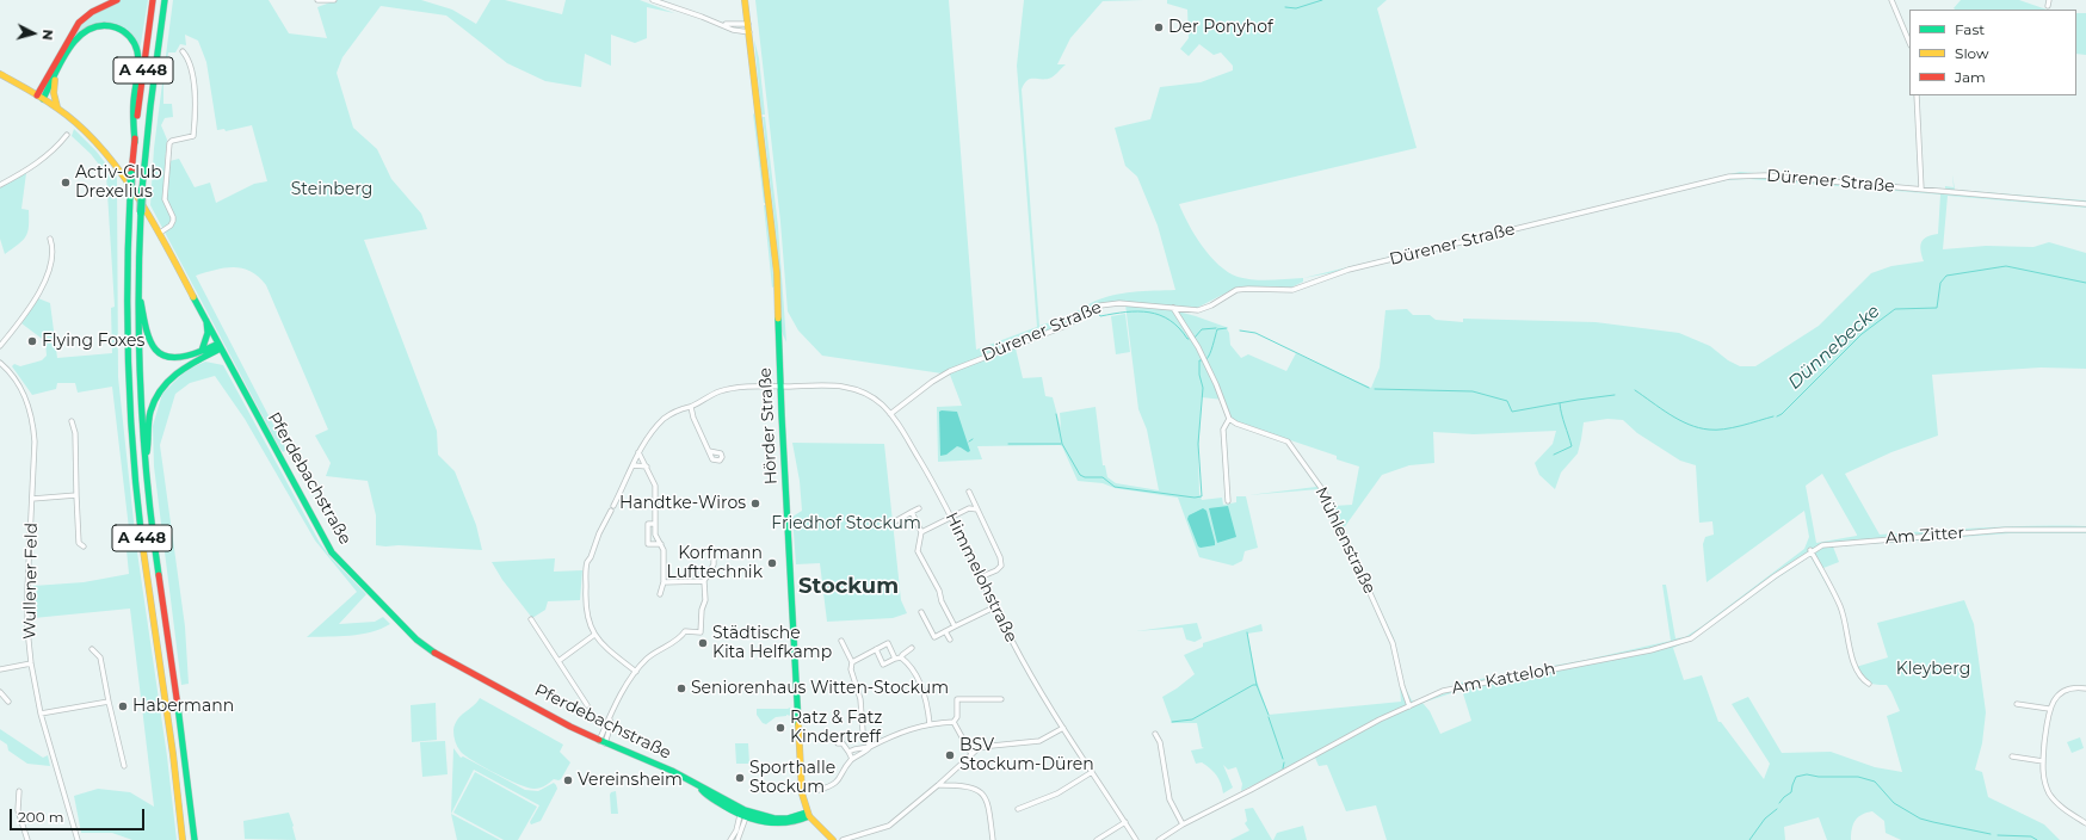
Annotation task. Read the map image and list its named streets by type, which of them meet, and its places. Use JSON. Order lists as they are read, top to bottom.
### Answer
{
  "streets": {
    "main road": ["A 448", "Hörder Straße", "Pferdebachstraße"],
    "street": [
      "Dürener Straße",
      "Am Zitter",
      "Mühlenstraße",
      "Himmelohstraße",
      "Wullener Feld",
      "Am Katteloh"
    ]
  },
  "crossings": [
    ["Dürener Straße", "Himmelohstraße"],
    ["Hörder Straße", "Pferdebachstraße"],
    ["Hörder Straße", "Himmelohstraße"],
    ["Am Zitter", "Am Katteloh"],
    ["Mühlenstraße", "Am Katteloh"]
  ],
  "districts": ["Stockum"],
  "water": ["Dünnebecke"],
  "parks": ["Steinberg", "Friedhof Stockum", "Kleyberg"],
  "places": [
    "Der Ponyhof",
    "Activ-Club Drexelius",
    "Flying Foxes",
    "Handtke-Wiros",
    "Korfmann Lufttechnik",
    "Städtische Kita Helfkamp",
    "Seniorenhaus Witten-Stockum",
    "Habermann",
    "Ratz & Fatz Kindertreff",
    "BSV Stockum-Düren",
    "Sporthalle Stockum",
    "Vereinsheim"
  ],
  "legend": ["Fast", "Slow", "Jam"],
  "scale_bar": "200 m",
  "north": "right"
}
